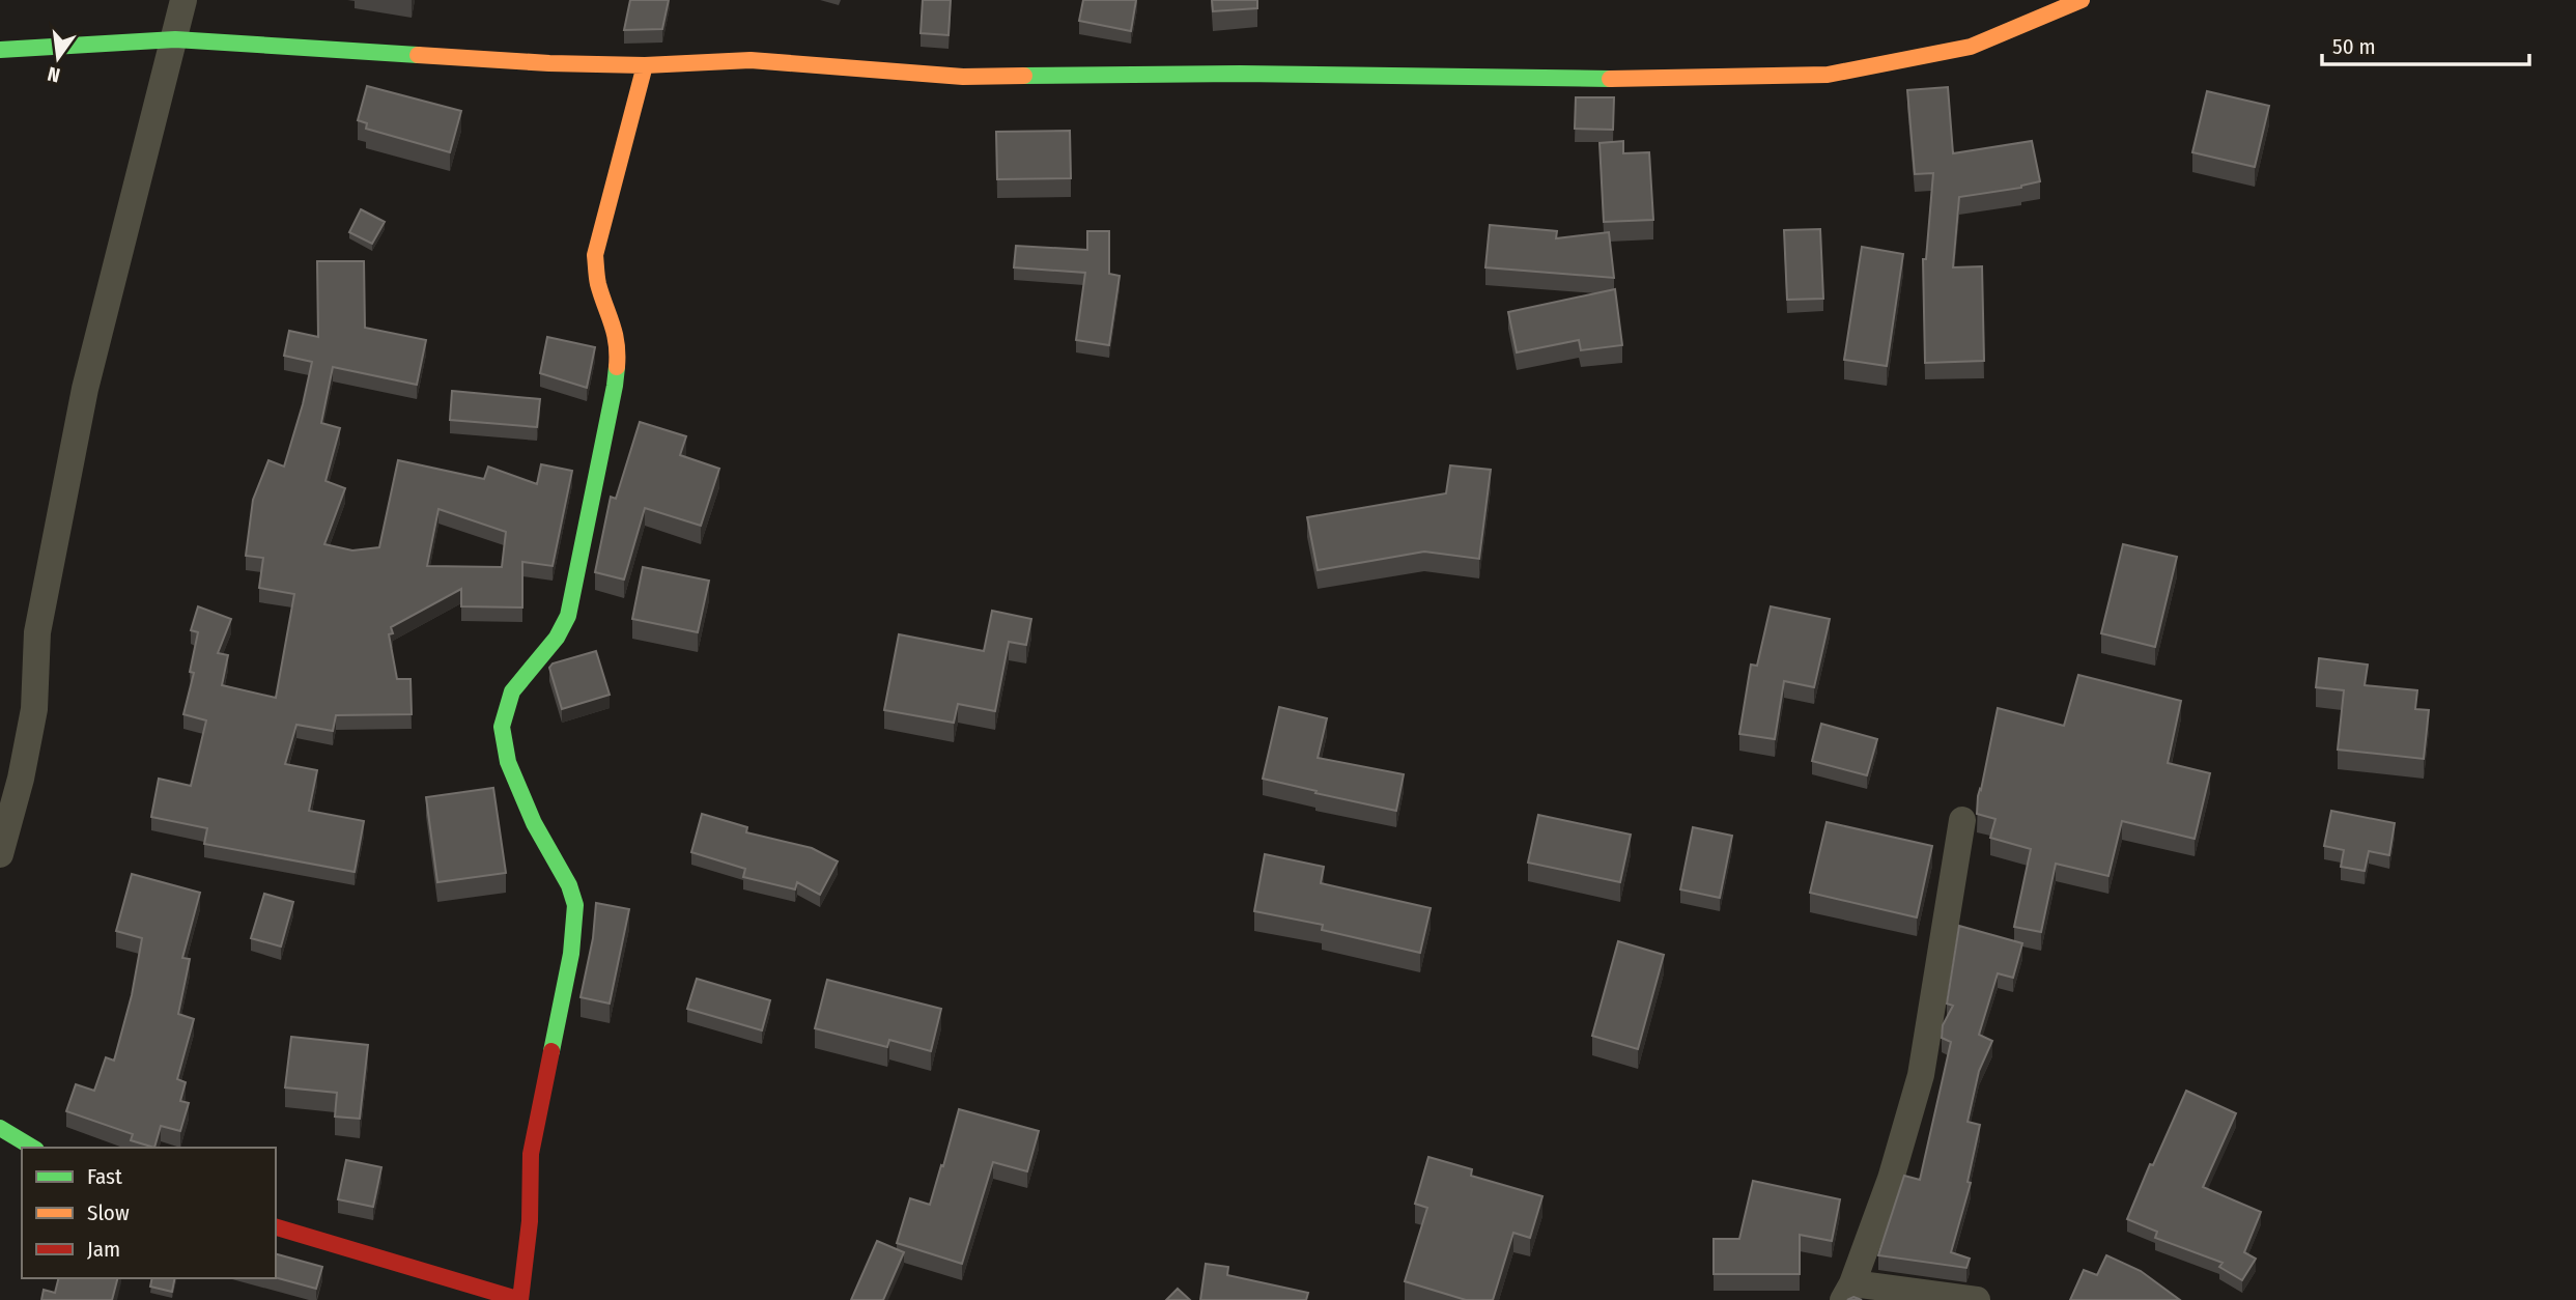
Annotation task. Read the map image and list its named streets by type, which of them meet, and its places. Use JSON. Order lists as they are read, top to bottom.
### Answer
{
  "legend": ["Fast", "Slow", "Jam"],
  "scale_bar": "50 m",
  "north": "bottom"
}
